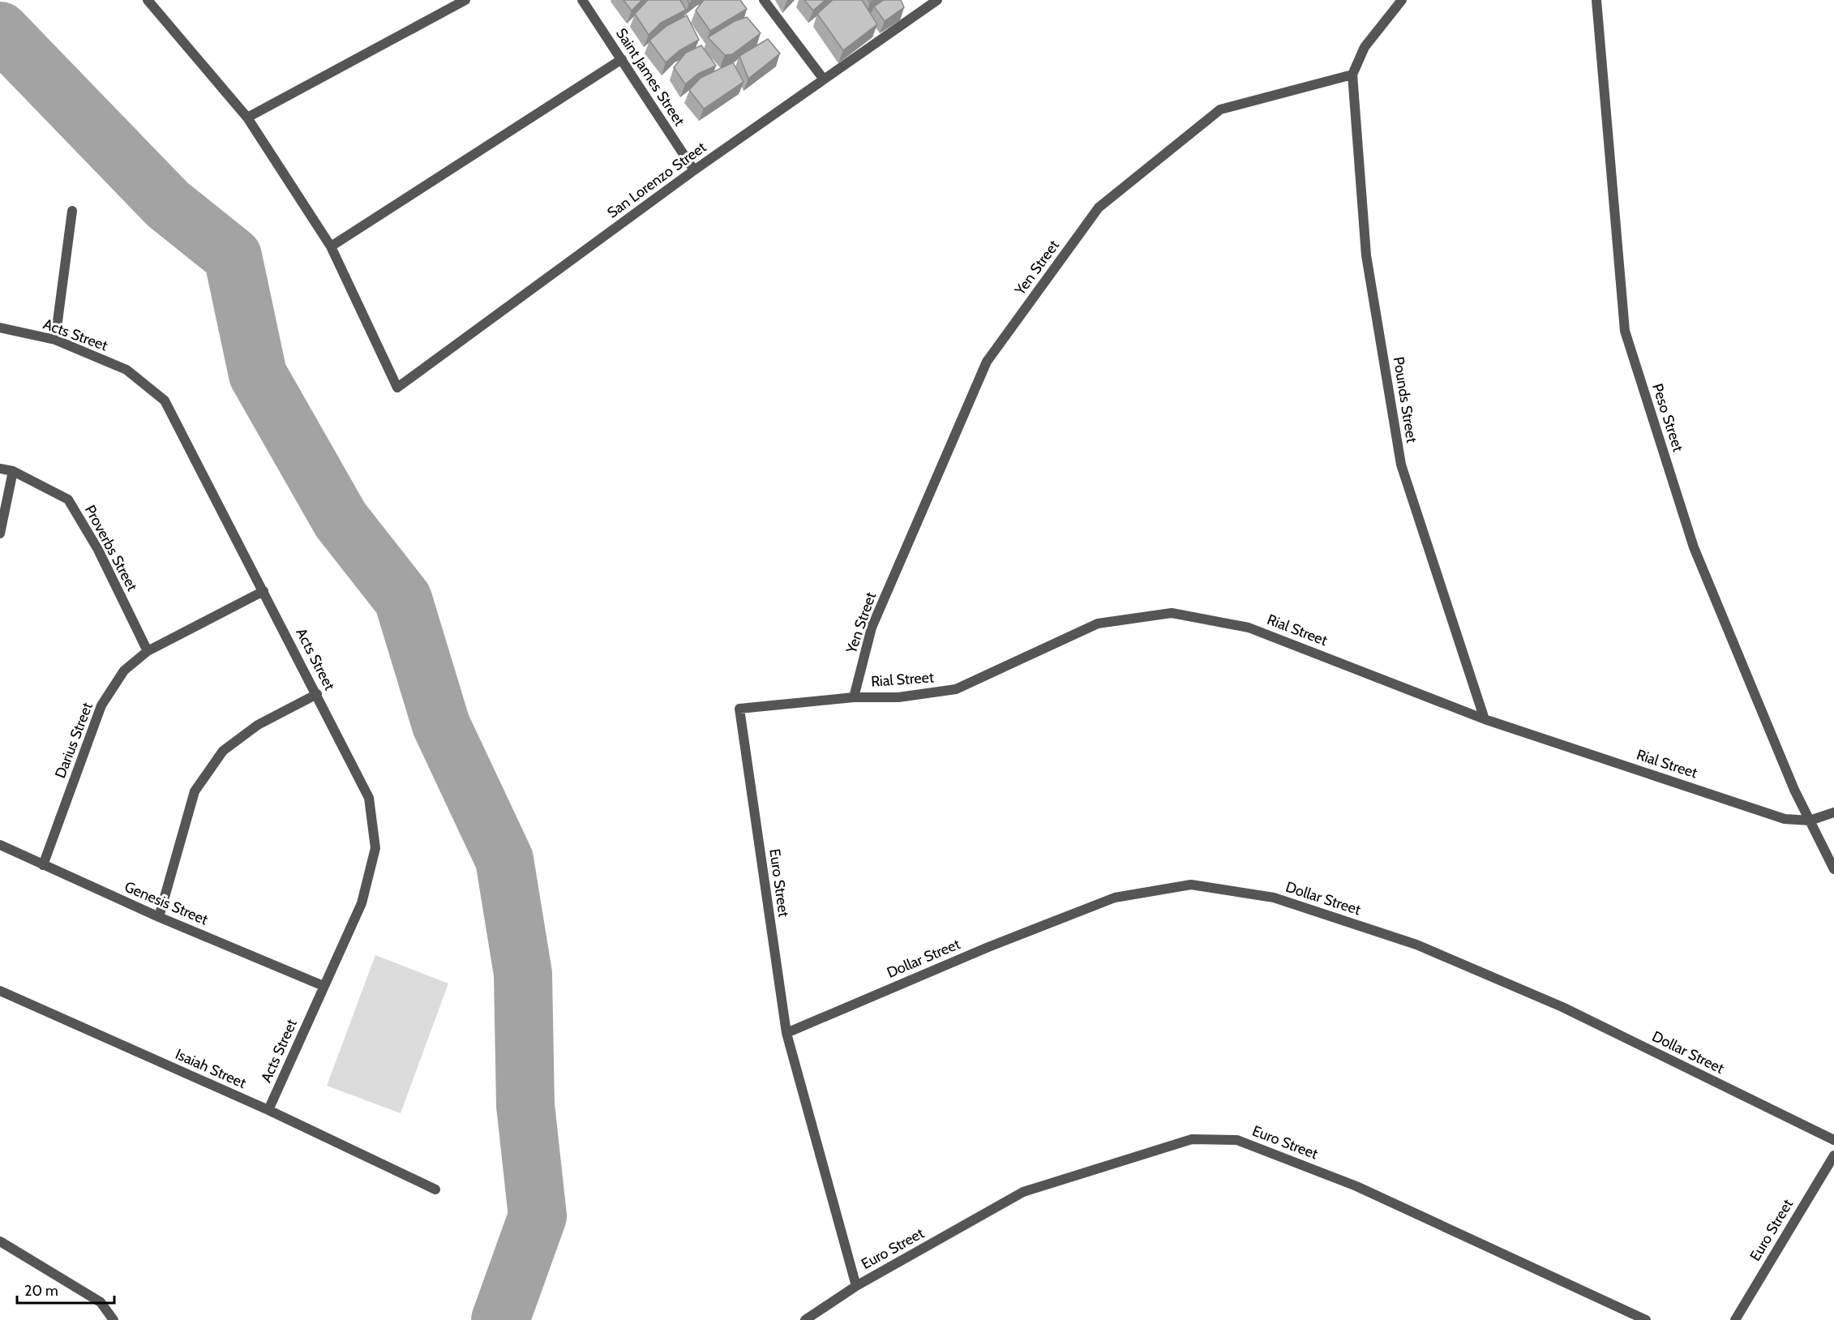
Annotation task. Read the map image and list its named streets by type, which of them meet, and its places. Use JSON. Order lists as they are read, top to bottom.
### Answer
{
  "streets": {
    "street": [
      "Saint James Street",
      "San Lorenzo Street",
      "Yen Street",
      "Acts Street",
      "Pounds Street",
      "Peso Street",
      "Proverbs Street",
      "Rial Street",
      "Darius Street",
      "Euro Street",
      "Dollar Street",
      "Genesis Street",
      "Isaiah Street"
    ]
  },
  "crossings": [
    ["Saint James Street", "San Lorenzo Street"],
    ["Yen Street", "Pounds Street"],
    ["Yen Street", "Rial Street"],
    ["Acts Street", "Darius Street"],
    ["Acts Street", "Genesis Street"],
    ["Acts Street", "Isaiah Street"],
    ["Pounds Street", "Rial Street"],
    ["Peso Street", "Rial Street"],
    ["Proverbs Street", "Darius Street"],
    ["Rial Street", "Euro Street"],
    ["Darius Street", "Genesis Street"],
    ["Euro Street", "Dollar Street"]
  ],
  "scale_bar": "20 m"
}
